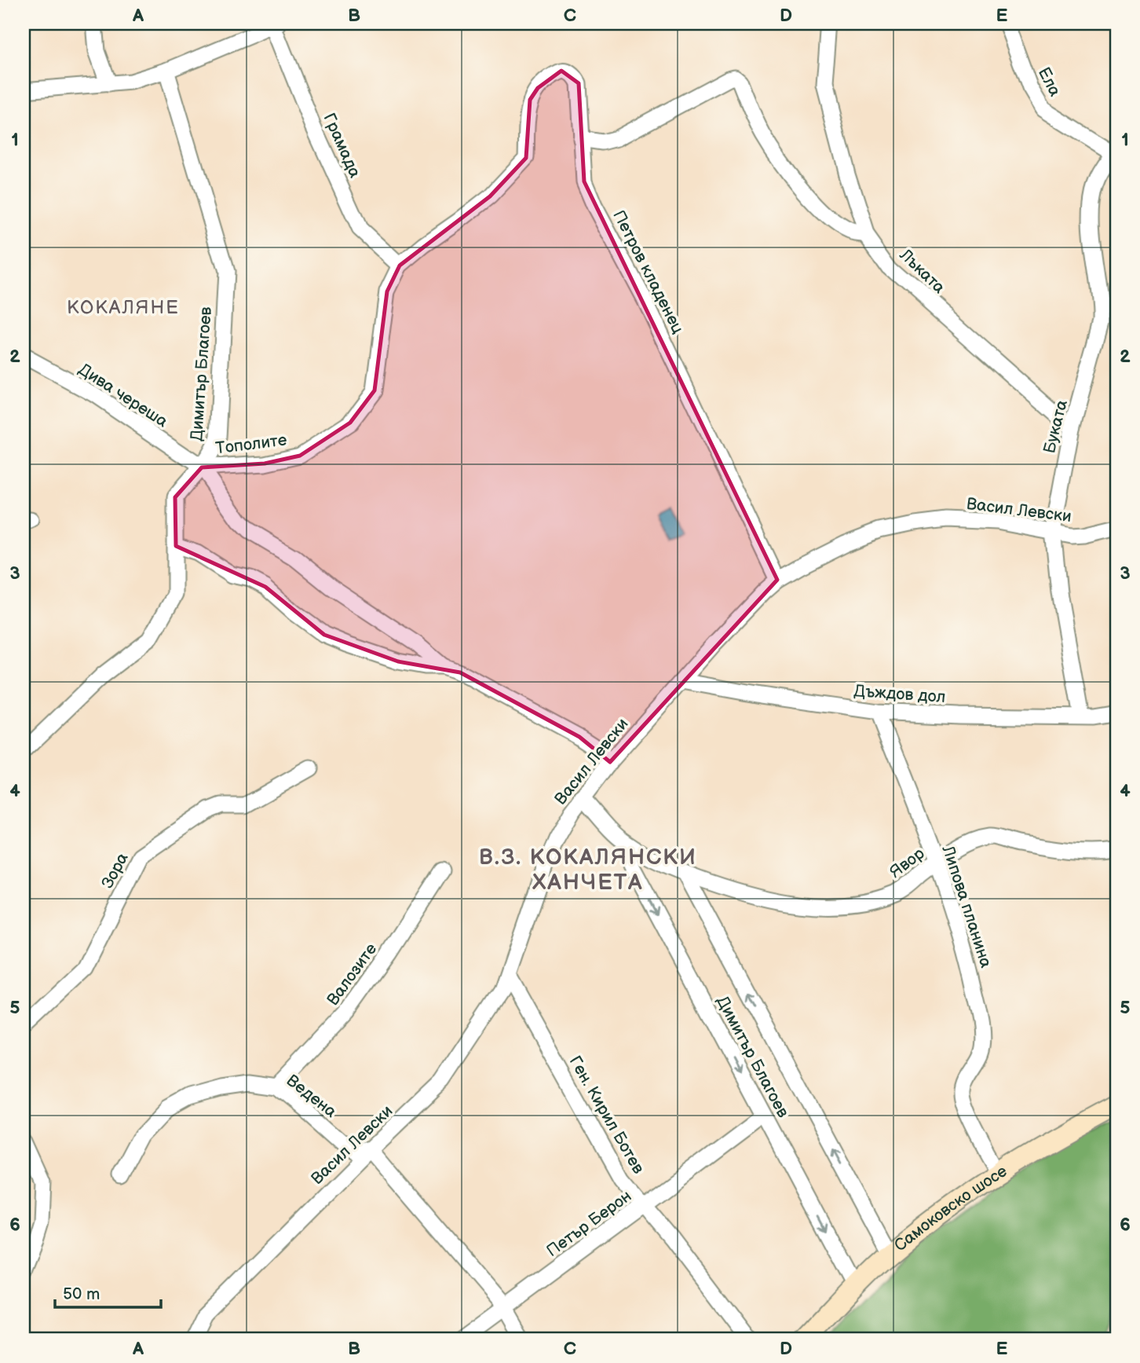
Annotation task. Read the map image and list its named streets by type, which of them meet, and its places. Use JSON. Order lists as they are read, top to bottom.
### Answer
{
  "streets": {
    "main road": ["Самоковско шосе"],
    "street": [
      "Ела",
      "Грамада",
      "Лъката",
      "Петров кладенец",
      "Димитър Благоев",
      "Дива череша",
      "Буката",
      "Тополите",
      "Васил Левски",
      "Дъждов дол",
      "Явор",
      "Зора",
      "Липова планина",
      "Валозите",
      "Ведена",
      "Ген. Кирил Ботев",
      "Петър Берон"
    ]
  },
  "crossings": [
    ["Ела", "Буката"],
    ["Грамада", "Тополите"],
    ["Лъката", "Буката"],
    ["Петров кладенец", "Тополите"],
    ["Петров кладенец", "Васил Левски"],
    ["Димитър Благоев", "Дива череша"],
    ["Димитър Благоев", "Тополите"],
    ["Димитър Благоев", "Васил Левски"],
    ["Димитър Благоев", "Явор"],
    ["Димитър Благоев", "Самоковско шосе"],
    ["Димитър Благоев", "Петър Берон"],
    ["Дива череша", "Тополите"],
    ["Буката", "Васил Левски"],
    ["Буката", "Дъждов дол"],
    ["Васил Левски", "Дъждов дол"],
    ["Васил Левски", "Ведена"],
    ["Васил Левски", "Ген. Кирил Ботев"],
    ["Дъждов дол", "Липова планина"],
    ["Явор", "Липова планина"],
    ["Липова планина", "Самоковско шосе"],
    ["Валозите", "Ведена"],
    ["Ген. Кирил Ботев", "Петър Берон"]
  ],
  "districts": ["КОКАЛЯНЕ", "В.З. КОКАЛЯНСКИ ХАНЧЕТА"],
  "scale_bar": "50 m",
  "grid": {
    "columns": [
      "A",
      "B",
      "C",
      "D",
      "E"
    ],
    "rows": [
      "1",
      "2",
      "3",
      "4",
      "5",
      "6"
    ]
  }
}
